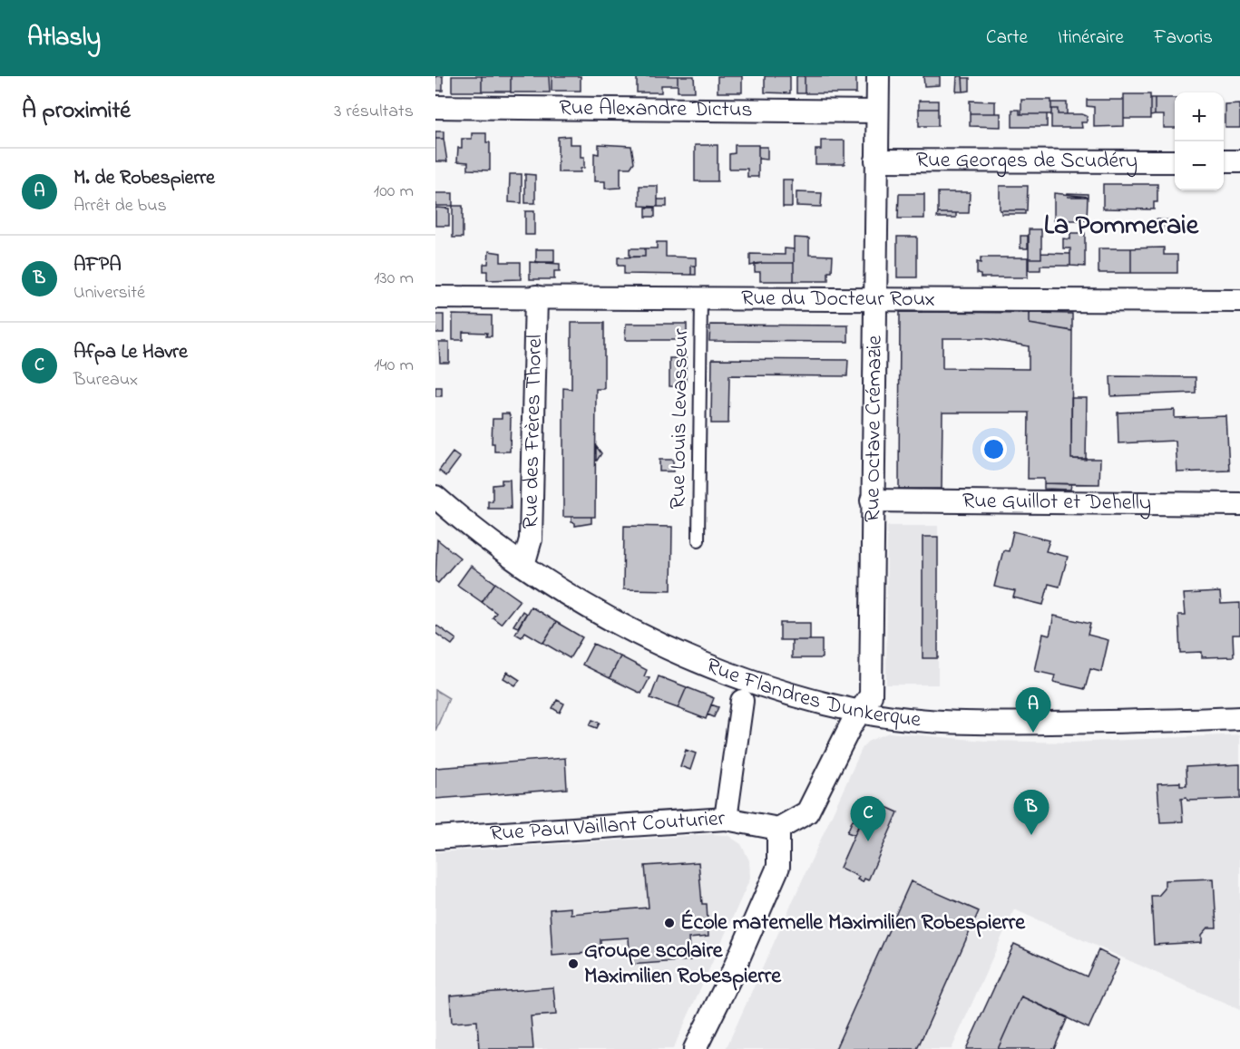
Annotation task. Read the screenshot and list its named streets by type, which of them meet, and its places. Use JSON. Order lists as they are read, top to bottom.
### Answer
{
  "streets": {
    "street": [
      "Rue Alexandre Dictus",
      "Rue Georges de Scudéry",
      "Rue du Docteur Roux",
      "Rue Octave Crémazie",
      "Rue des Frères Thorel",
      "Rue Guillot et Dehelly",
      "Rue Flandres Dunkerque",
      "Rue Paul Vaillant Couturier"
    ],
    "lane": ["Rue Louis Levasseur"]
  },
  "crossings": [
    ["Rue Alexandre Dictus", "Rue Octave Crémazie"],
    ["Rue Georges de Scudéry", "Rue Octave Crémazie"],
    ["Rue du Docteur Roux", "Rue Louis Levasseur"],
    ["Rue du Docteur Roux", "Rue Octave Crémazie"],
    ["Rue du Docteur Roux", "Rue des Frères Thorel"],
    ["Rue Octave Crémazie", "Rue Guillot et Dehelly"],
    ["Rue Octave Crémazie", "Rue Flandres Dunkerque"],
    ["Rue Octave Crémazie", "Rue Paul Vaillant Couturier"],
    ["Rue des Frères Thorel", "Rue Flandres Dunkerque"],
    ["Rue Flandres Dunkerque", "Rue Paul Vaillant Couturier"]
  ],
  "districts": ["La Pommeraie"],
  "places": ["École maternelle Maximilien Robespierre", "Groupe scolaire Maximilien Robespierre"],
  "page": {
    "header": "Atlasly",
    "nav": ["Carte", "Itinéraire", "Favoris"],
    "heading": ["À proximité", "3 résultats"],
    "map_buttons": ["+", "−"],
    "list": [
      {
        "mark": "A",
        "name": "M. de Robespierre",
        "note": "Arrêt de bus",
        "value": "100 m"
      },
      {
        "mark": "B",
        "name": "AFPA",
        "note": "Université",
        "value": "130 m"
      },
      {
        "mark": "C",
        "name": "Afpa Le Havre",
        "note": "Bureaux",
        "value": "140 m"
      }
    ],
    "pins": ["A", "B", "C"]
  }
}
